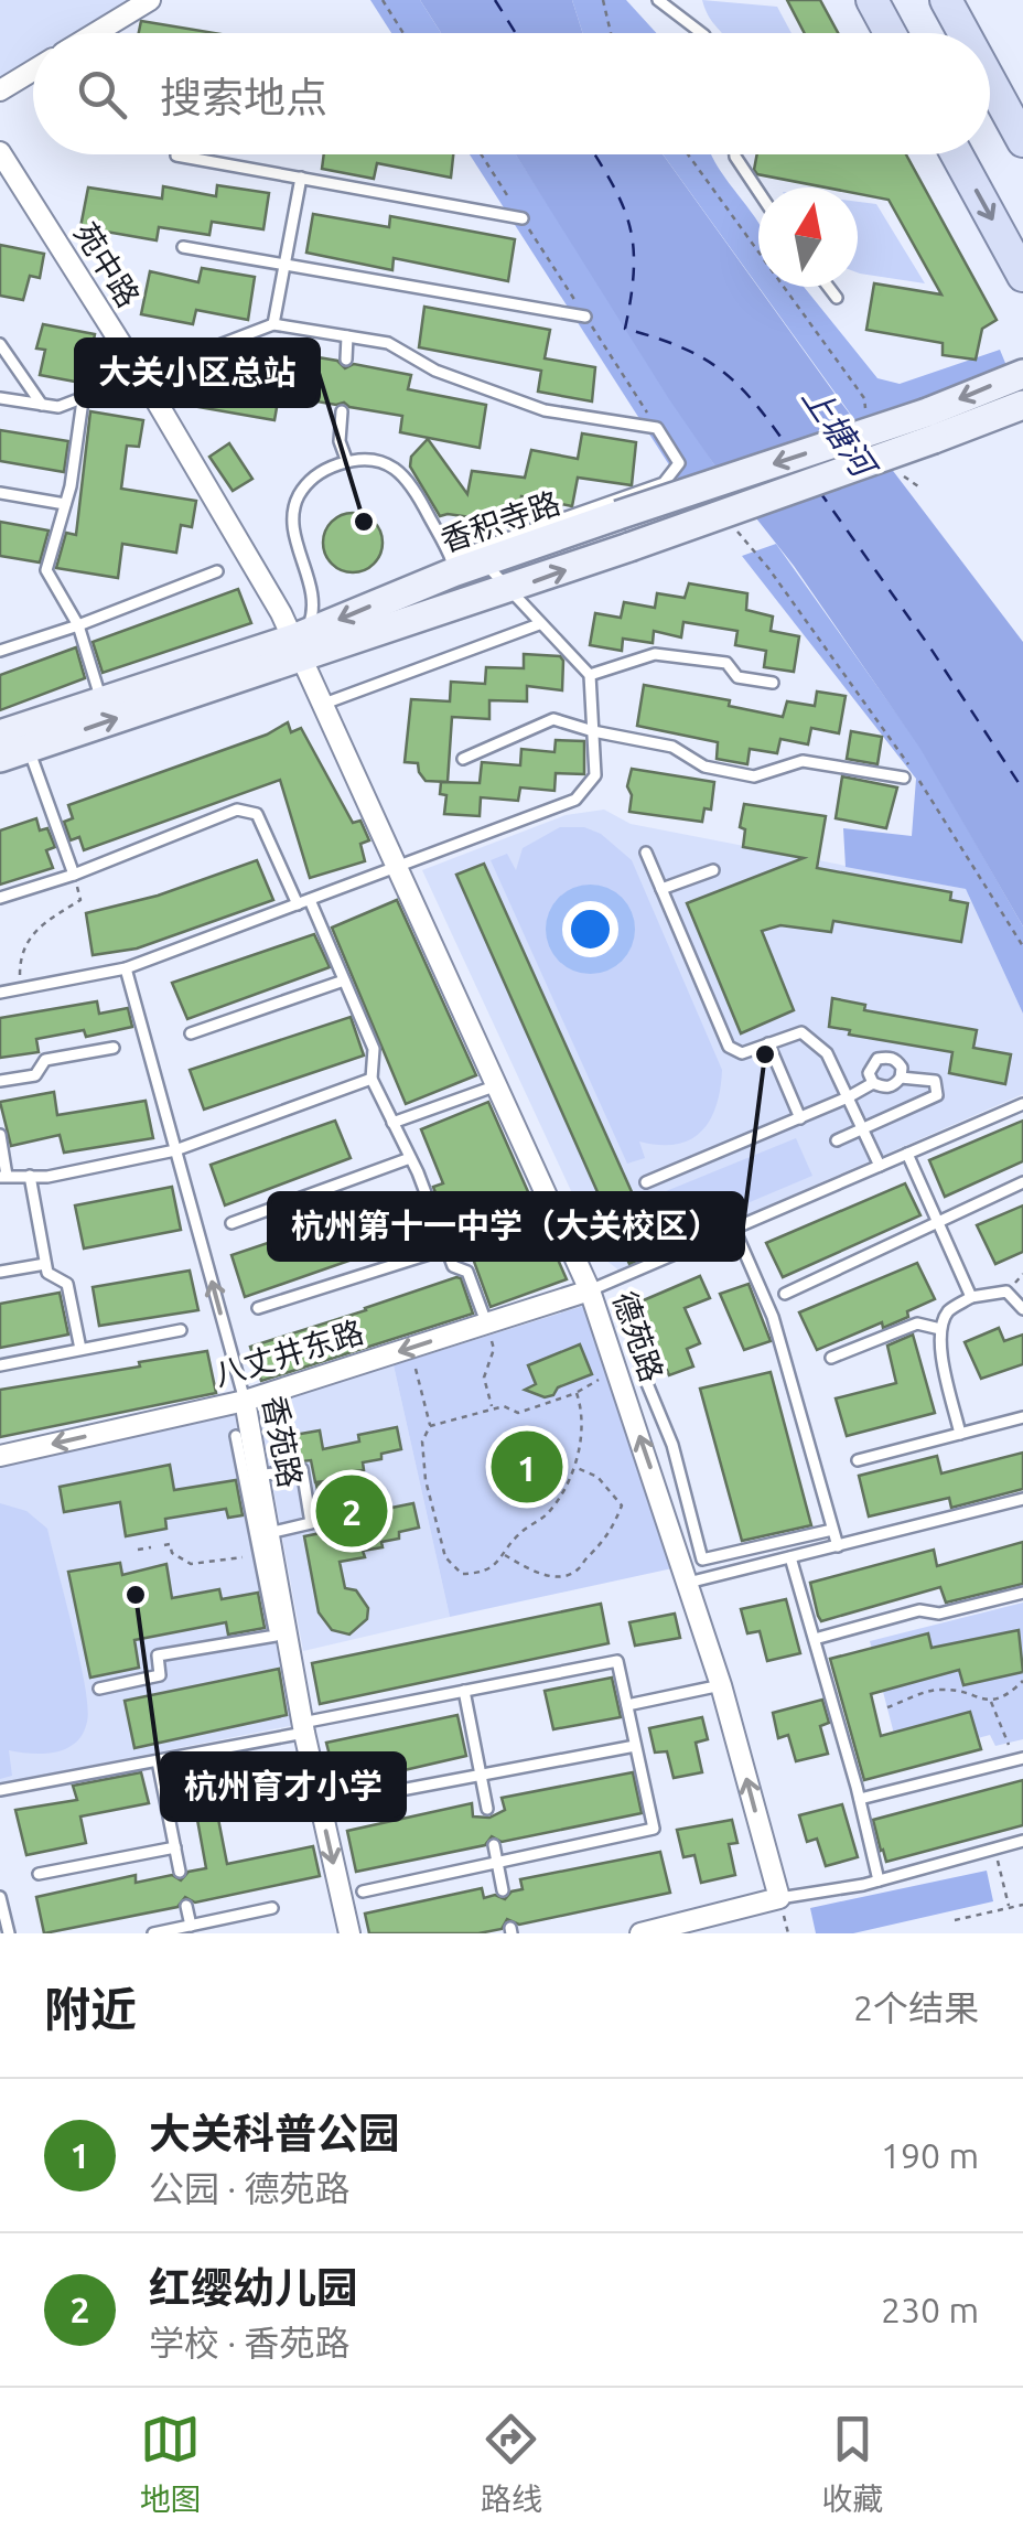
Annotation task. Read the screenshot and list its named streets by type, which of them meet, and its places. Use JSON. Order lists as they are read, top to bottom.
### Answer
{
  "streets": {
    "main road": ["香积寺路"],
    "street": [
      "苑中路",
      "德苑路",
      "八丈井东路",
      "香苑路"
    ]
  },
  "crossings": [
    ["苑中路", "香积寺路"],
    ["苑中路", "德苑路"],
    ["香积寺路", "德苑路"],
    ["德苑路", "八丈井东路"],
    ["八丈井东路", "香苑路"]
  ],
  "one_way": ["八丈井东路"],
  "water": ["上塘河"],
  "places": ["大关小区总站", "杭州第十一中学（大关校区）", "杭州育才小学"],
  "north": "top",
  "page": {
    "search": "搜索地点",
    "pins": ["1", "2"],
    "heading": ["附近", "2个结果"],
    "list": [
      {
        "mark": "1",
        "name": "大关科普公园",
        "note": "公园 · 德苑路",
        "value": "190 m"
      },
      {
        "mark": "2",
        "name": "红缨幼儿园",
        "note": "学校 · 香苑路",
        "value": "230 m"
      }
    ],
    "nav": ["地图", "路线", "收藏"]
  }
}
